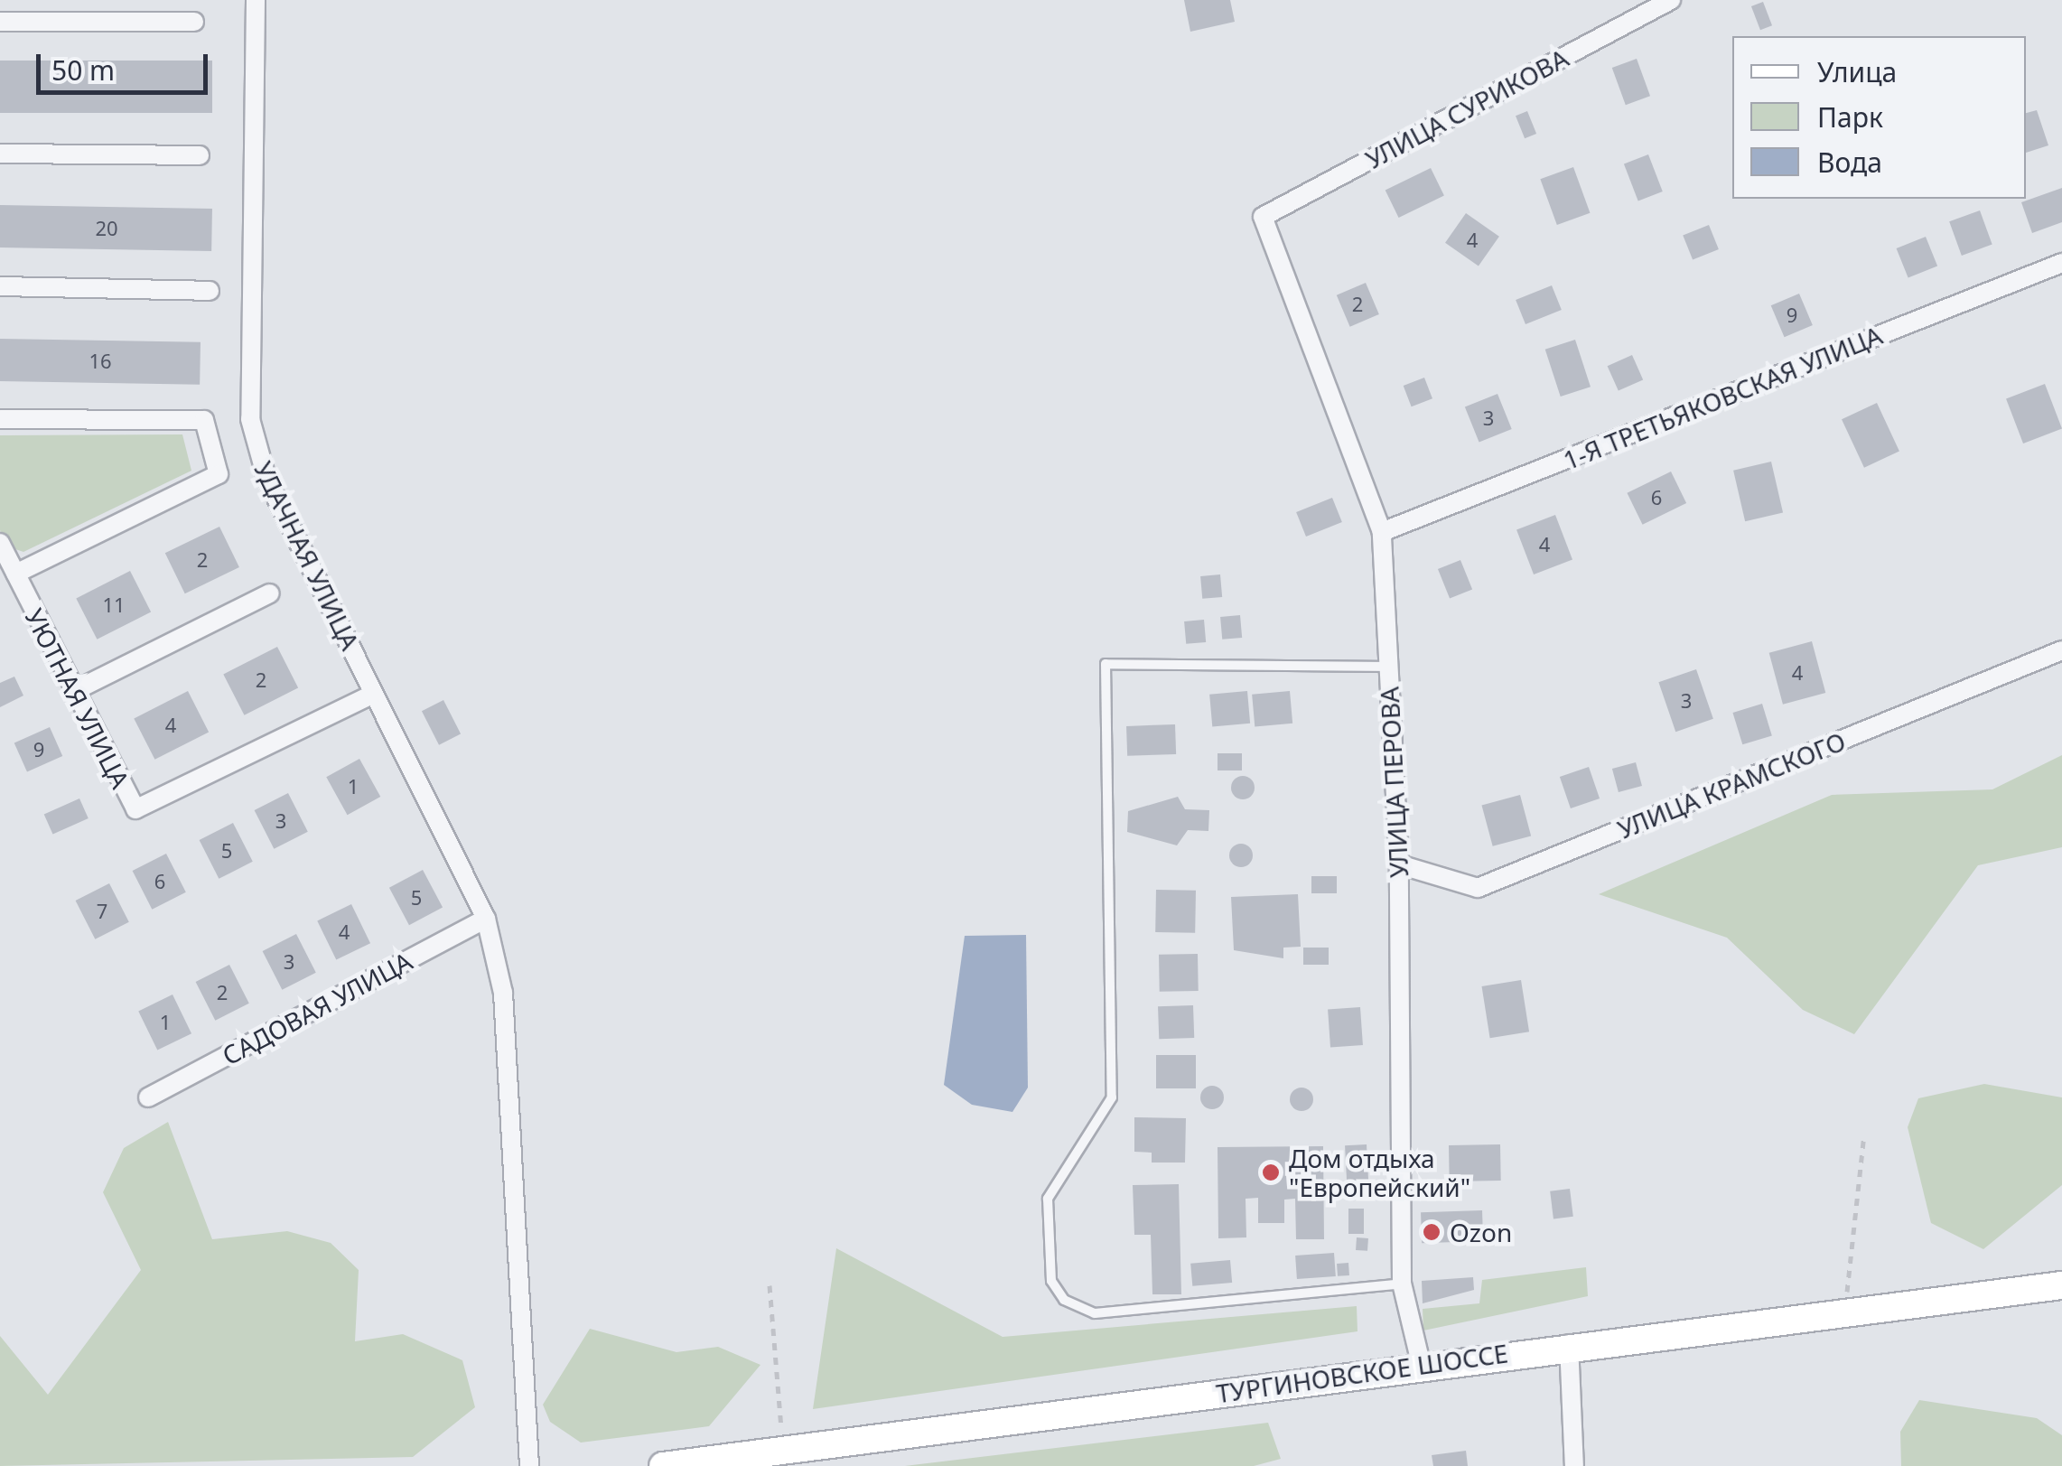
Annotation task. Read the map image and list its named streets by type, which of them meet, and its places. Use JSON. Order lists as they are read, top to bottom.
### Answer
{
  "streets": {
    "main road": ["ТУРГИНОВСКОЕ ШОССЕ"],
    "street": [
      "УЛИЦА СУРИКОВА",
      "1-Я ТРЕТЬЯКОВСКАЯ УЛИЦА",
      "УДАЧНАЯ УЛИЦА",
      "УЮТНАЯ УЛИЦА",
      "УЛИЦА ПЕРОВА",
      "УЛИЦА КРАМСКОГО",
      "САДОВАЯ УЛИЦА"
    ]
  },
  "crossings": [
    ["УЛИЦА СУРИКОВА", "УЛИЦА ПЕРОВА"],
    ["1-Я ТРЕТЬЯКОВСКАЯ УЛИЦА", "УЛИЦА ПЕРОВА"],
    ["УДАЧНАЯ УЛИЦА", "УЮТНАЯ УЛИЦА"],
    ["УДАЧНАЯ УЛИЦА", "САДОВАЯ УЛИЦА"],
    ["УЛИЦА ПЕРОВА", "УЛИЦА КРАМСКОГО"],
    ["УЛИЦА ПЕРОВА", "ТУРГИНОВСКОЕ ШОССЕ"]
  ],
  "places": ["Дом отдыха \"Европейский\"", "Ozon"],
  "house_numbers": [
    "20",
    "4",
    "2",
    "9",
    "16",
    "3",
    "6",
    "4",
    "2",
    "11",
    "4",
    "2",
    "3",
    "4",
    "9",
    "1",
    "3",
    "5",
    "6",
    "5",
    "7",
    "4",
    "3",
    "2",
    "1"
  ],
  "legend": ["Улица", "Парк", "Вода"],
  "scale_bar": "50 m"
}
